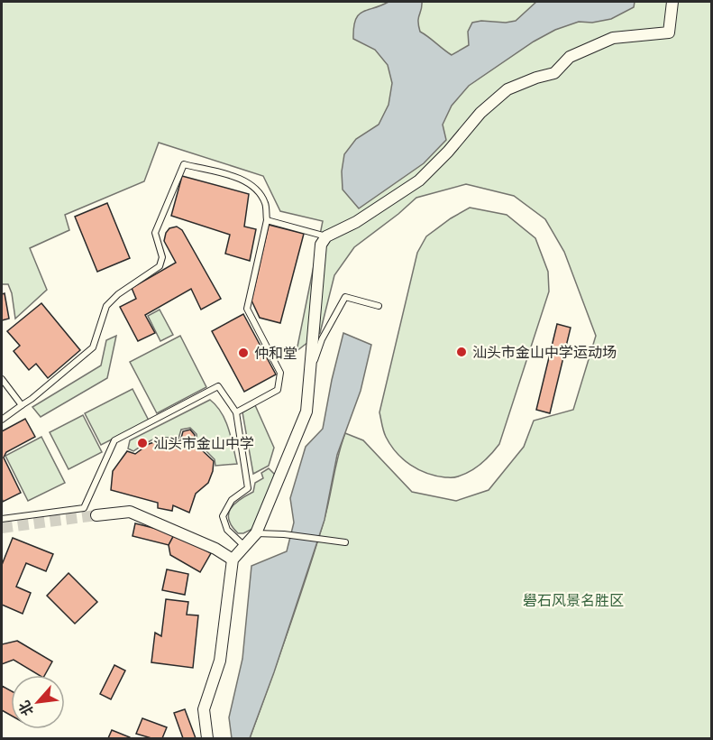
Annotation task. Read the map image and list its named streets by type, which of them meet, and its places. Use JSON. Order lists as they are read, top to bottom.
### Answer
{
  "parks": ["礐石风景名胜区"],
  "places": ["汕头市金山中学运动场", "仲和堂", "汕头市金山中学"],
  "north": "bottom left"
}
